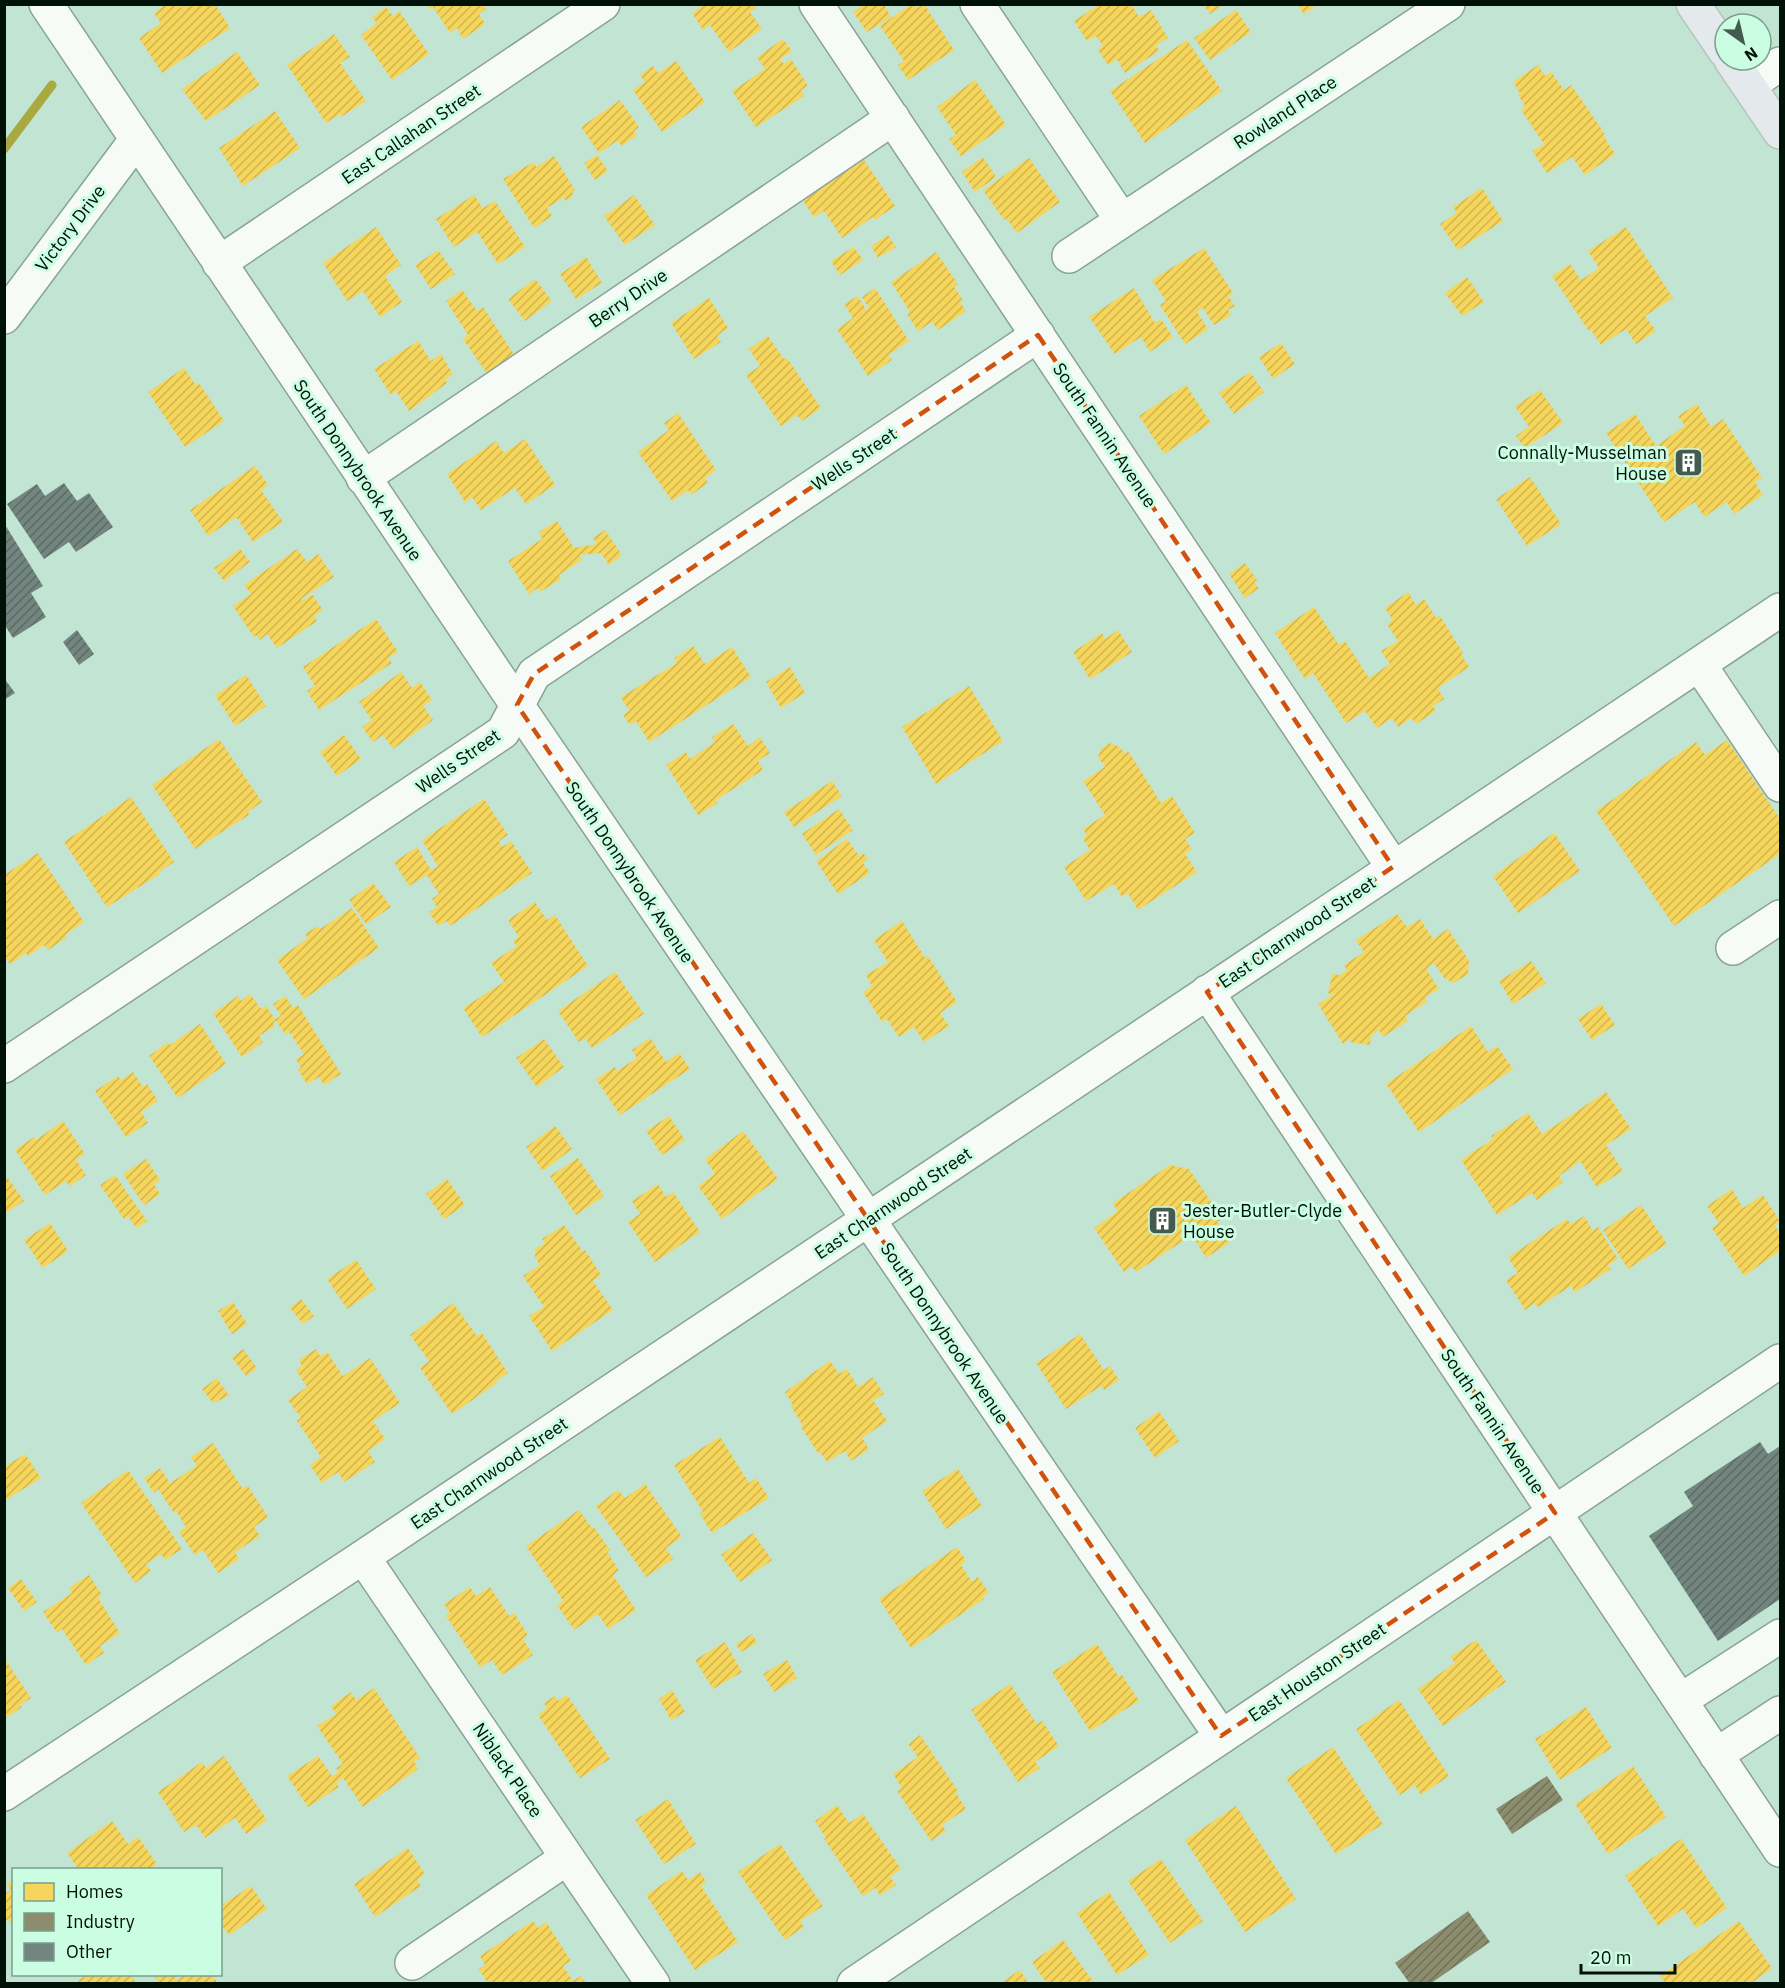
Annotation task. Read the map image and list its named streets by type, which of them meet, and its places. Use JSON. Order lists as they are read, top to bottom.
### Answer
{
  "streets": {
    "street": [
      "Rowland Place",
      "East Callahan Street",
      "Victory Drive",
      "Berry Drive",
      "South Fannin Avenue",
      "Wells Street",
      "South Donnybrook Avenue",
      "East Charnwood Street",
      "East Houston Street",
      "Niblack Place"
    ]
  },
  "crossings": [
    ["East Callahan Street", "South Donnybrook Avenue"],
    ["Victory Drive", "South Donnybrook Avenue"],
    ["Berry Drive", "South Fannin Avenue"],
    ["Berry Drive", "South Donnybrook Avenue"],
    ["South Fannin Avenue", "Wells Street"],
    ["South Fannin Avenue", "East Charnwood Street"],
    ["South Fannin Avenue", "East Houston Street"],
    ["Wells Street", "South Donnybrook Avenue"],
    ["South Donnybrook Avenue", "East Charnwood Street"],
    ["South Donnybrook Avenue", "East Houston Street"],
    ["East Charnwood Street", "Niblack Place"]
  ],
  "places": {
    "building": ["Connally-Musselman House", "Jester-Butler-Clyde House"]
  },
  "legend": ["Homes", "Industry", "Other"],
  "scale_bar": "20 m",
  "north": "bottom right"
}
